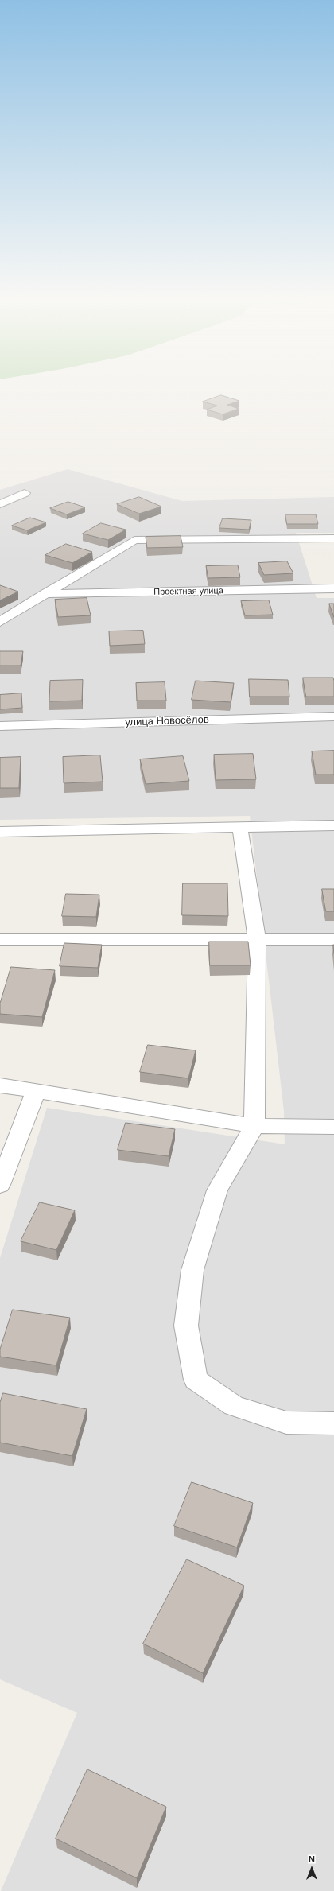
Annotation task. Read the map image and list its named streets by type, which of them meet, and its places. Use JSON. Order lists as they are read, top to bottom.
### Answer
{
  "streets": {
    "street": ["Проектная улица", "улица Новосёлов"]
  },
  "north": "top"
}
